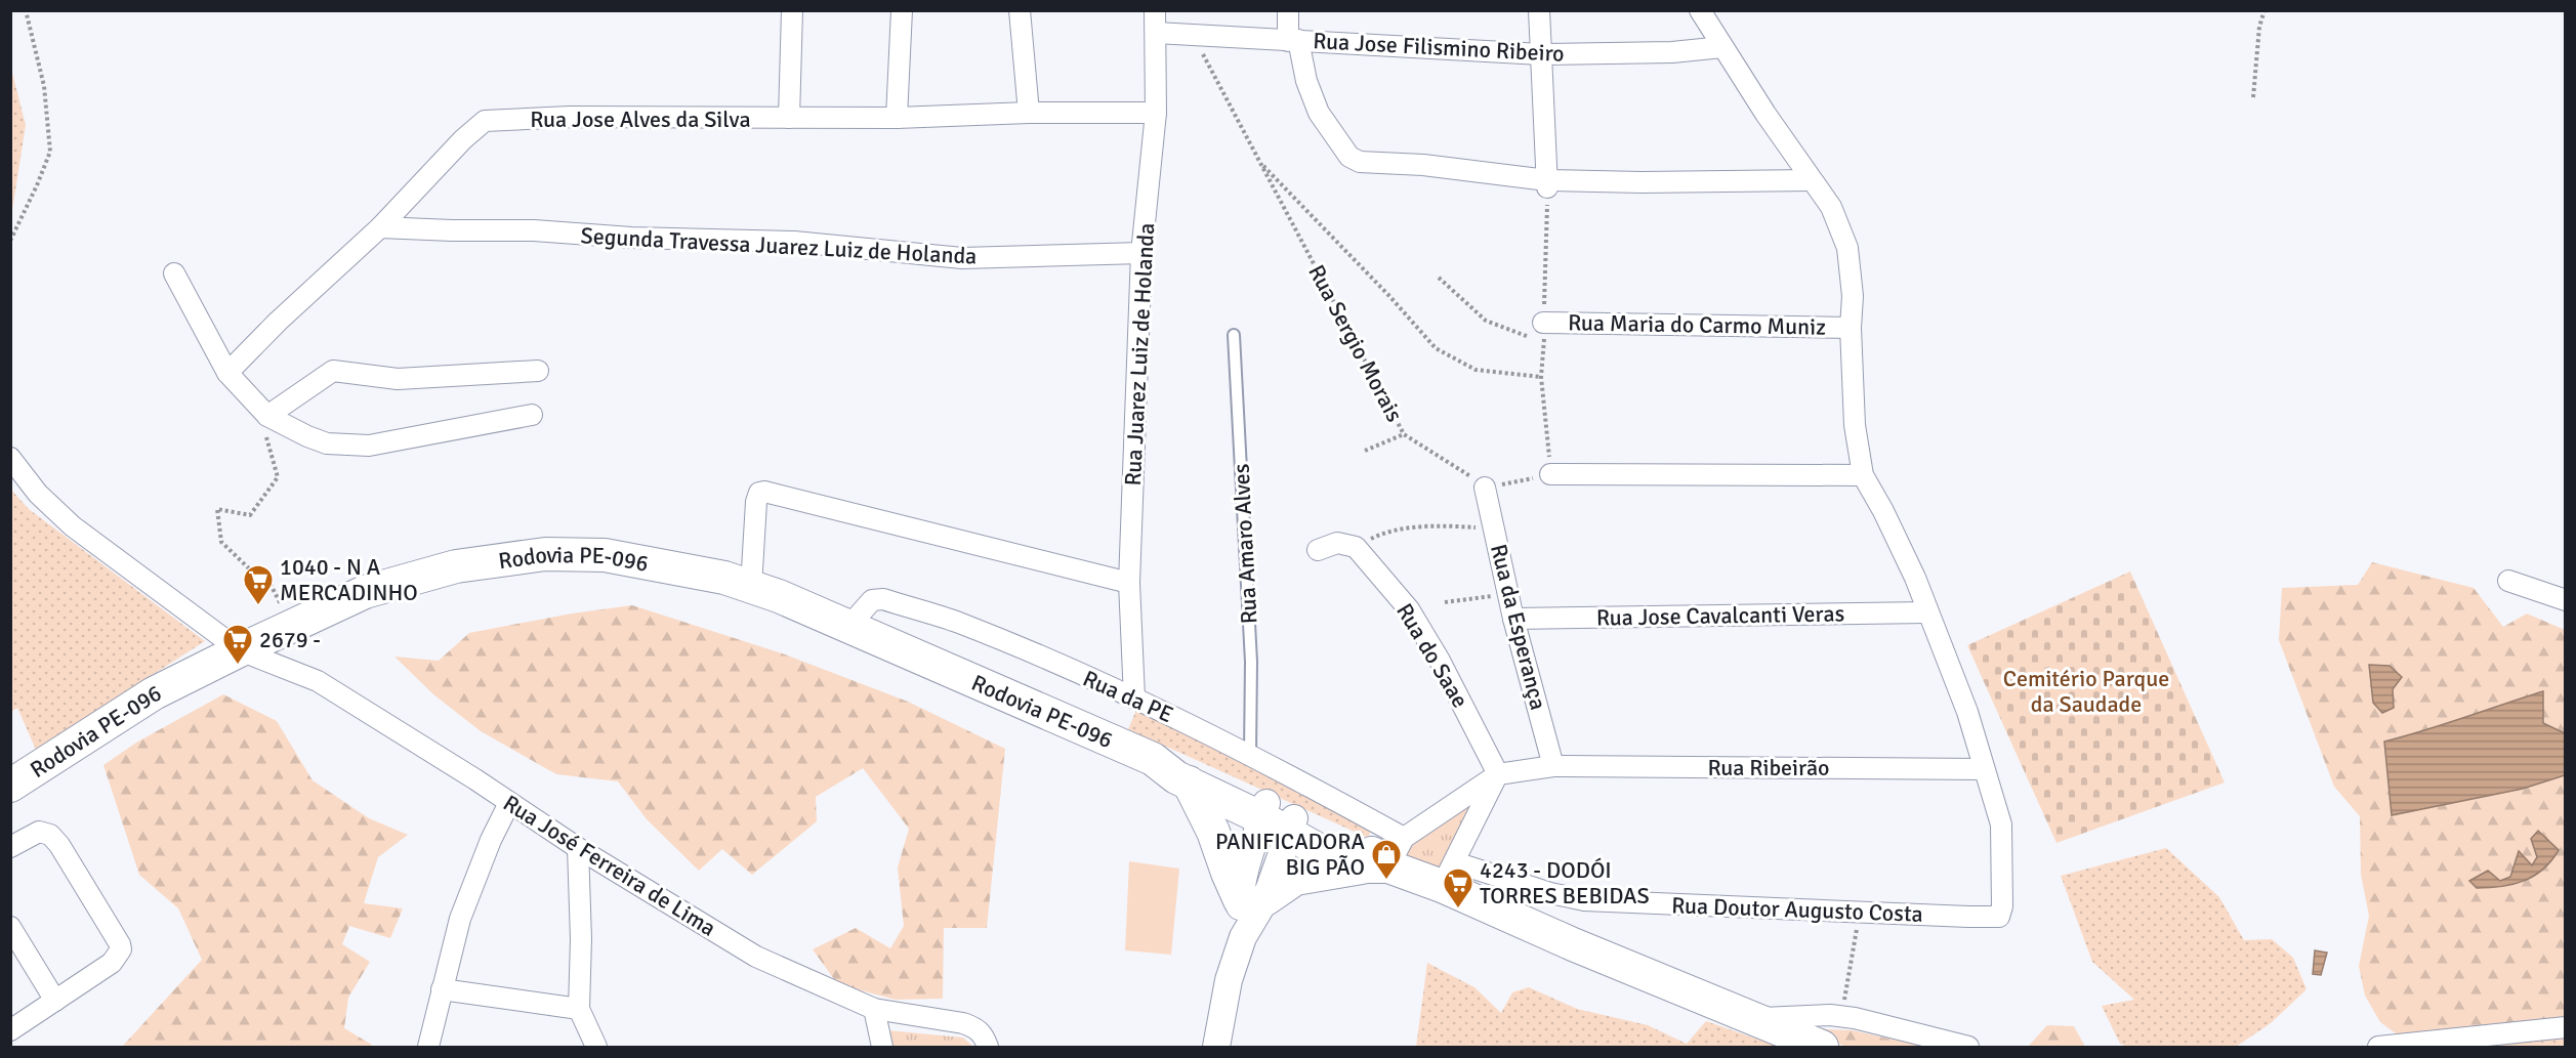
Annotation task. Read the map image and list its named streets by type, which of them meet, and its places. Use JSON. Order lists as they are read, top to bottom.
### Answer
{
  "streets": {
    "main road": ["Rodovia PE-096"],
    "street": [
      "Rua Jose Filismino Ribeiro",
      "Rua Jose Alves da Silva",
      "Segunda Travessa Juarez Luiz de Holanda",
      "Rua Maria do Carmo Muniz",
      "Rua Juarez Luiz de Holanda",
      "Rua Jose Cavalcanti Veras",
      "Rua da Esperança",
      "Rua do Saae",
      "Rua da PE",
      "Rua Ribeirão",
      "Rua José Ferreira de Lima",
      "Rua Doutor Augusto Costa"
    ],
    "lane": ["Rua Amaro Alves"],
    "path": ["Rua Sergio Morais"]
  },
  "crossings": [
    ["Rua Jose Filismino Ribeiro", "Rua Sergio Morais"],
    ["Rua Jose Filismino Ribeiro", "Rua Juarez Luiz de Holanda"],
    ["Rua Jose Alves da Silva", "Segunda Travessa Juarez Luiz de Holanda"],
    ["Rua Jose Alves da Silva", "Rua Juarez Luiz de Holanda"],
    ["Segunda Travessa Juarez Luiz de Holanda", "Rua Juarez Luiz de Holanda"],
    ["Rua Sergio Morais", "Rua da Esperança"],
    ["Rua Juarez Luiz de Holanda", "Rua da PE"],
    ["Rua Amaro Alves", "Rua da PE"],
    ["Rodovia PE-096", "Rua da PE"],
    ["Rodovia PE-096", "Rua José Ferreira de Lima"],
    ["Rua Jose Cavalcanti Veras", "Rua da Esperança"],
    ["Rua da Esperança", "Rua Ribeirão"],
    ["Rua do Saae", "Rua Ribeirão"],
    ["Rua Ribeirão", "Rua Doutor Augusto Costa"]
  ],
  "parks": ["Cemitério Parque da Saudade"],
  "places": {
    "supermarket": ["1040 - N A MERCADINHO", "2679 -", "4243 - DODÓI TORRES BEBIDAS"],
    "shop": ["PANIFICADORA BIG PÃO"]
  }
}
